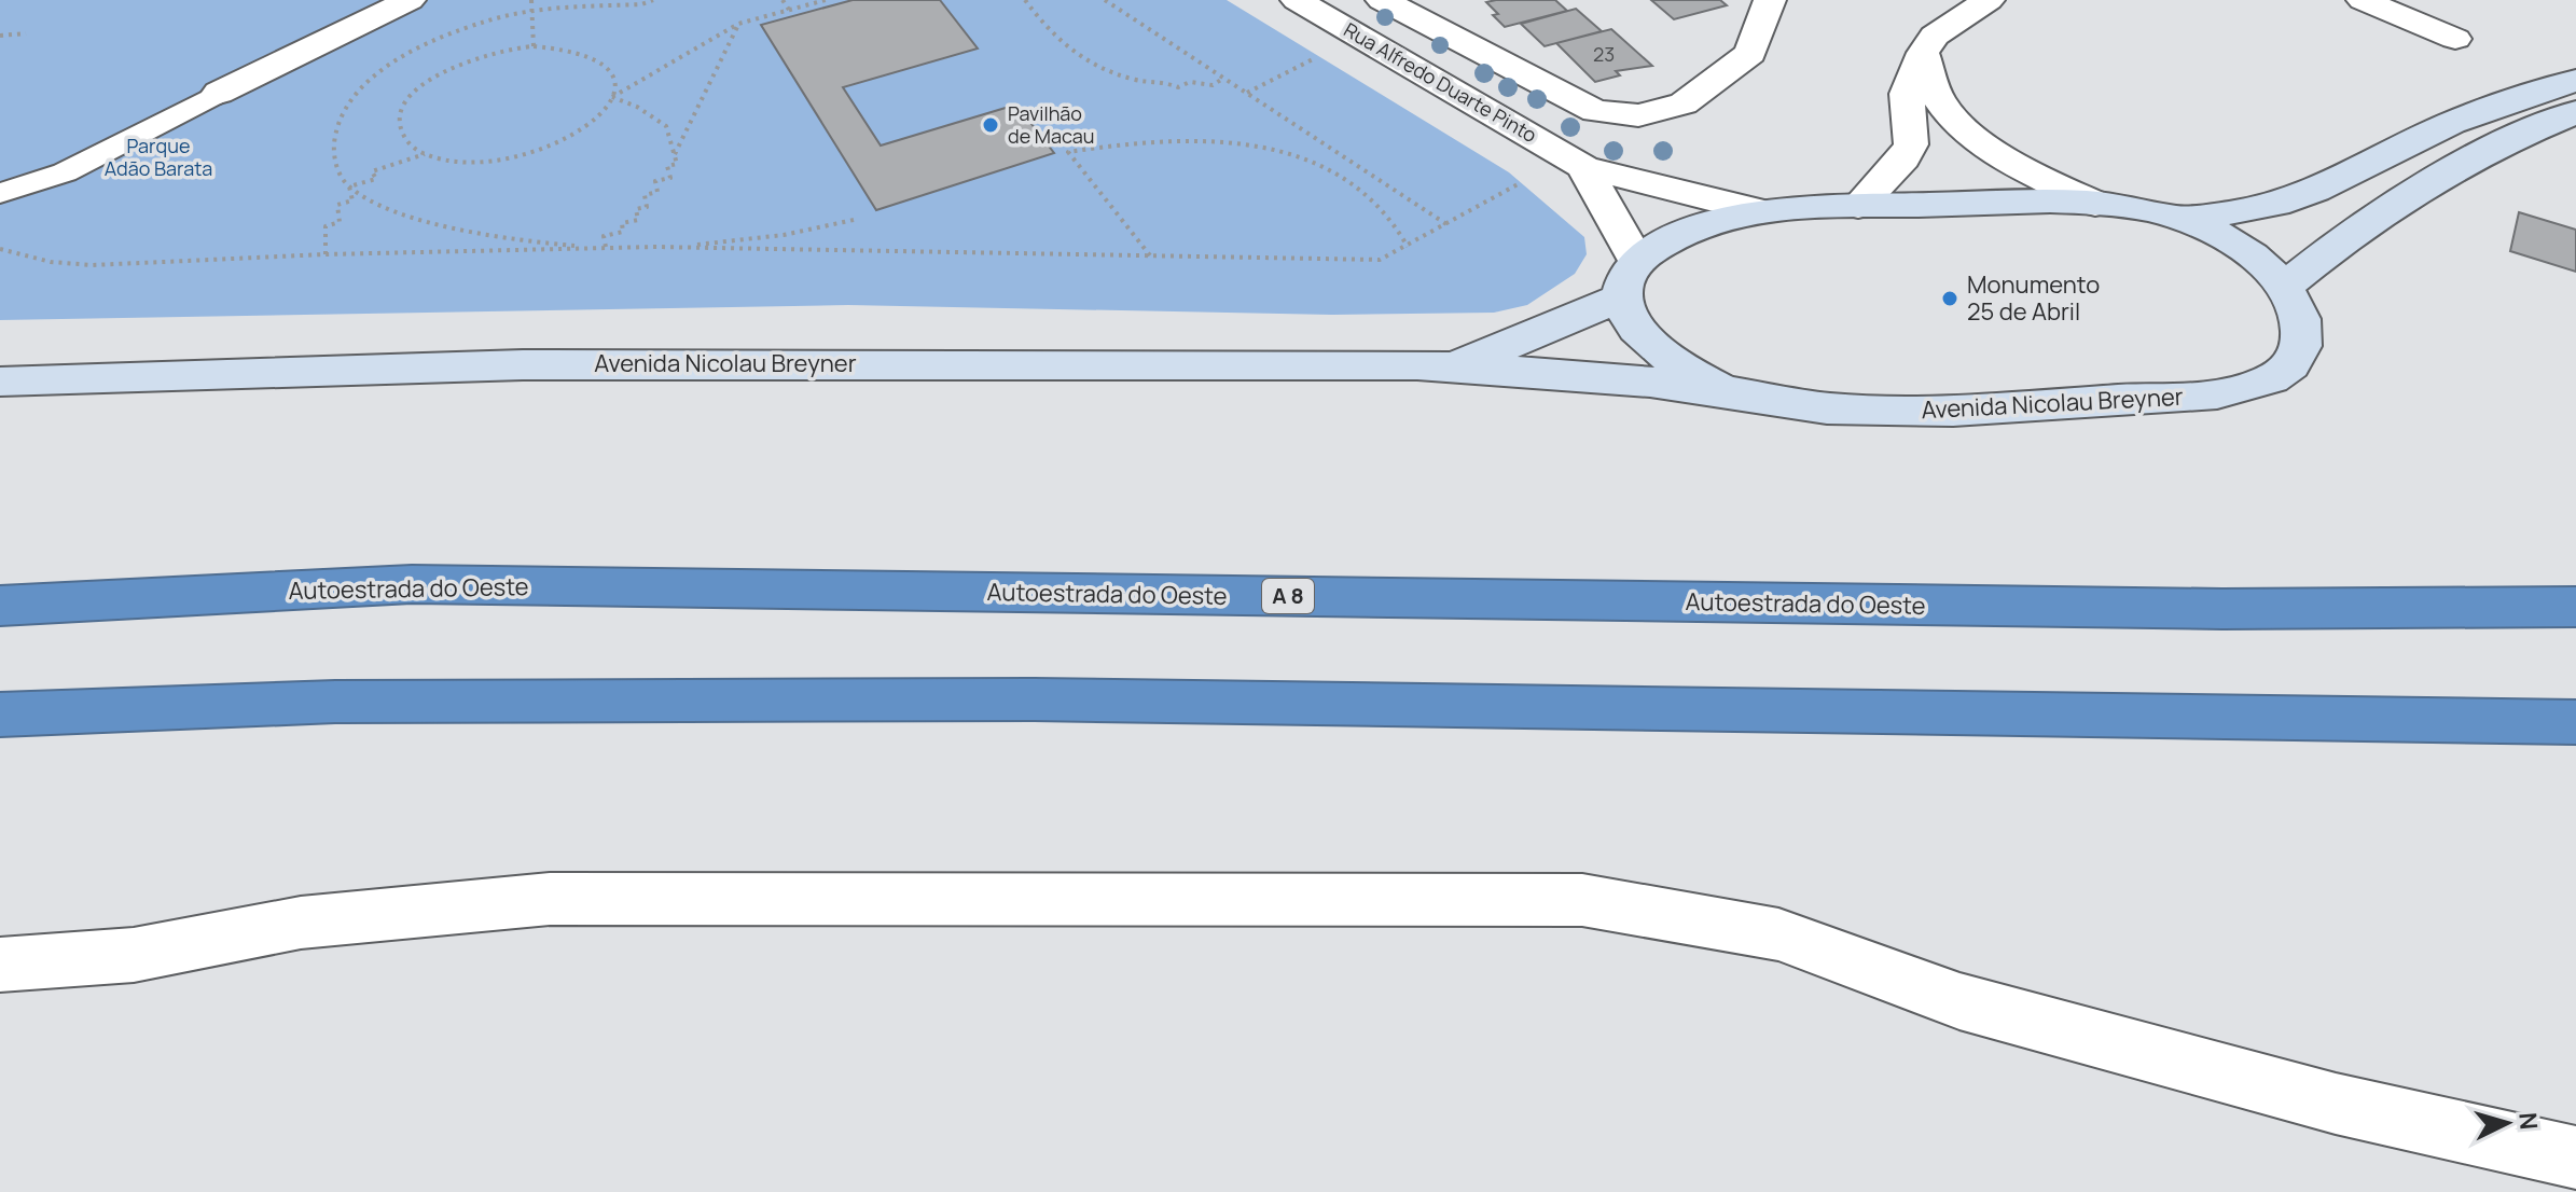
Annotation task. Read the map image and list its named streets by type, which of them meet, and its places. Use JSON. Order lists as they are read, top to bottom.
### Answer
{
  "streets": {
    "highway": ["Autoestrada do Oeste", "A 8"],
    "main road": ["Avenida Nicolau Breyner"],
    "street": ["Rua Alfredo Duarte Pinto"]
  },
  "crossings": [
    ["Rua Alfredo Duarte Pinto", "Avenida Nicolau Breyner"]
  ],
  "parks": ["Parque Adão Barata"],
  "places": ["Pavilhão de Macau", "Monumento 25 de Abril"],
  "house_numbers": ["23"],
  "north": "right"
}
